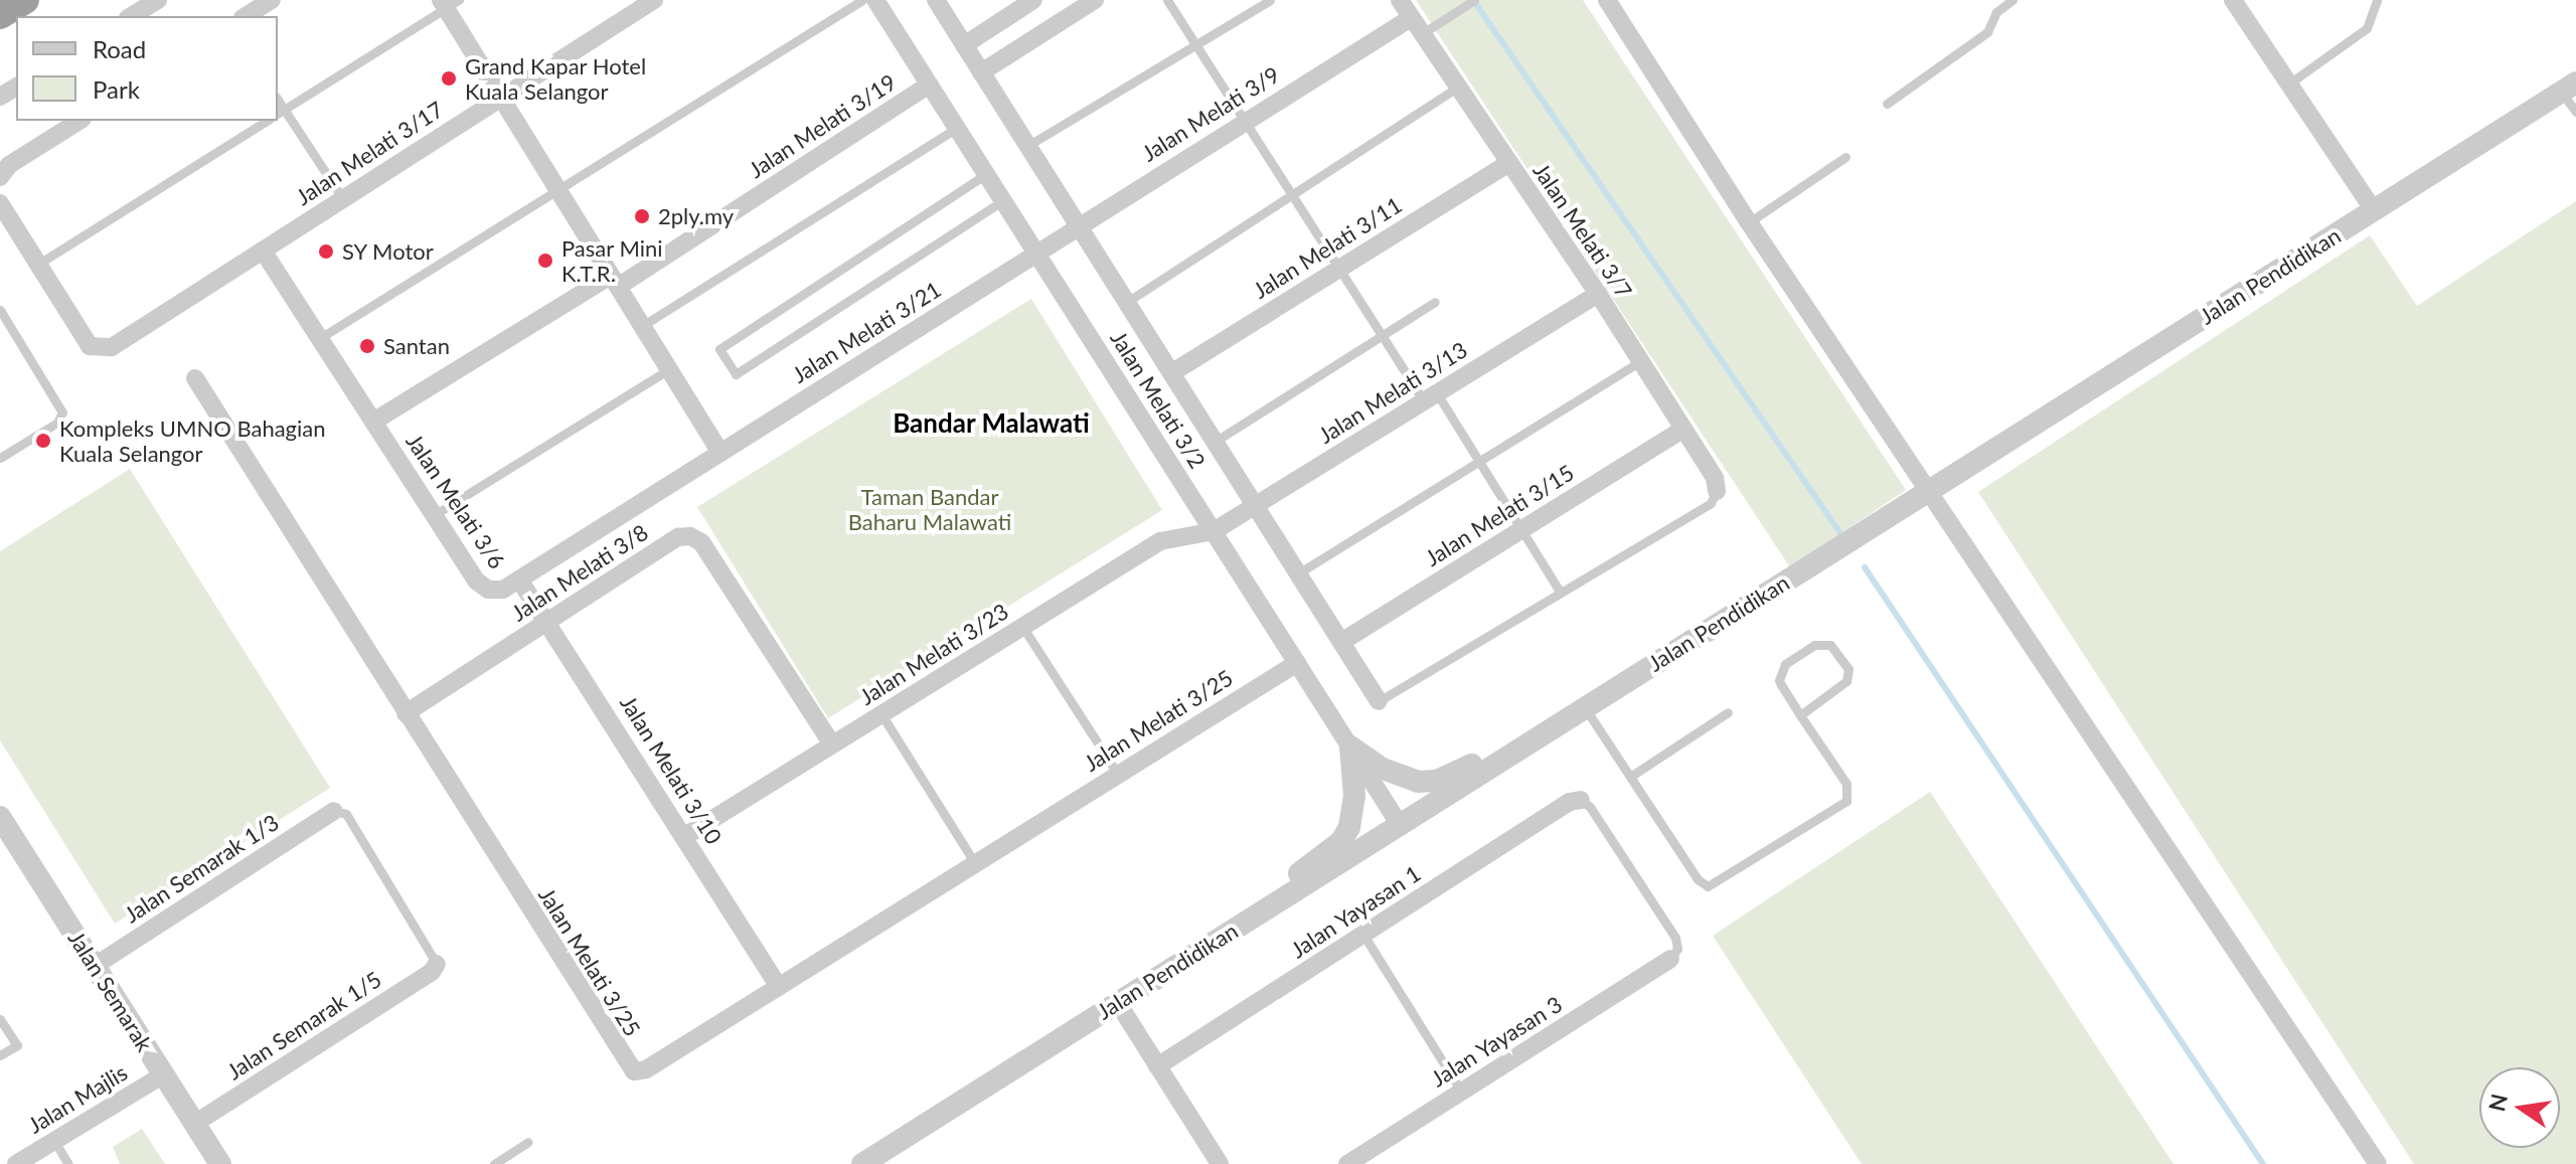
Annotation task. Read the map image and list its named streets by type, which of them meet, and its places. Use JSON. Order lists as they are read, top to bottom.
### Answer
{
  "streets": {
    "street": [
      "Jalan Melati 3/9",
      "Jalan Melati 3/19",
      "Jalan Melati 3/17",
      "Jalan Melati 3/7",
      "Jalan Melati 3/11",
      "Jalan Pendidikan",
      "Jalan Melati 3/21",
      "Jalan Melati 3/13",
      "Jalan Melati 3/2",
      "Jalan Melati 3/6",
      "Jalan Melati 3/15",
      "Jalan Melati 3/8",
      "Jalan Melati 3/23",
      "Jalan Melati 3/25",
      "Jalan Melati 3/10",
      "Jalan Semarak 1/3",
      "Jalan Yayasan 1",
      "Jalan Semarak",
      "Jalan Semarak 1/5",
      "Jalan Yayasan 3",
      "Jalan Majlis"
    ]
  },
  "crossings": [
    ["Jalan Melati 3/9", "Jalan Melati 3/7"],
    ["Jalan Melati 3/9", "Jalan Melati 3/21"],
    ["Jalan Melati 3/9", "Jalan Melati 3/2"],
    ["Jalan Melati 3/19", "Jalan Melati 3/2"],
    ["Jalan Melati 3/19", "Jalan Melati 3/6"],
    ["Jalan Melati 3/17", "Jalan Melati 3/6"],
    ["Jalan Melati 3/7", "Jalan Melati 3/11"],
    ["Jalan Melati 3/7", "Jalan Melati 3/13"],
    ["Jalan Melati 3/7", "Jalan Melati 3/15"],
    ["Jalan Pendidikan", "Jalan Melati 3/2"],
    ["Jalan Melati 3/21", "Jalan Melati 3/2"],
    ["Jalan Melati 3/21", "Jalan Melati 3/6"],
    ["Jalan Melati 3/13", "Jalan Melati 3/2"],
    ["Jalan Melati 3/13", "Jalan Melati 3/23"],
    ["Jalan Melati 3/2", "Jalan Melati 3/23"],
    ["Jalan Melati 3/2", "Jalan Melati 3/25"],
    ["Jalan Melati 3/6", "Jalan Melati 3/10"],
    ["Jalan Melati 3/8", "Jalan Melati 3/23"],
    ["Jalan Melati 3/8", "Jalan Melati 3/25"],
    ["Jalan Melati 3/8", "Jalan Melati 3/10"],
    ["Jalan Melati 3/23", "Jalan Melati 3/10"],
    ["Jalan Melati 3/25", "Jalan Melati 3/10"],
    ["Jalan Semarak 1/3", "Jalan Semarak"],
    ["Jalan Semarak", "Jalan Semarak 1/5"],
    ["Jalan Semarak", "Jalan Majlis"]
  ],
  "districts": ["Bandar Malawati"],
  "parks": ["Taman Bandar Baharu Malawati"],
  "places": [
    "Grand Kapar Hotel Kuala Selangor",
    "2ply.my",
    "SY Motor",
    "Pasar Mini K.T.R.",
    "Santan",
    "Kompleks UMNO Bahagian Kuala Selangor"
  ],
  "legend": ["Road", "Park"],
  "north": "left"
}
